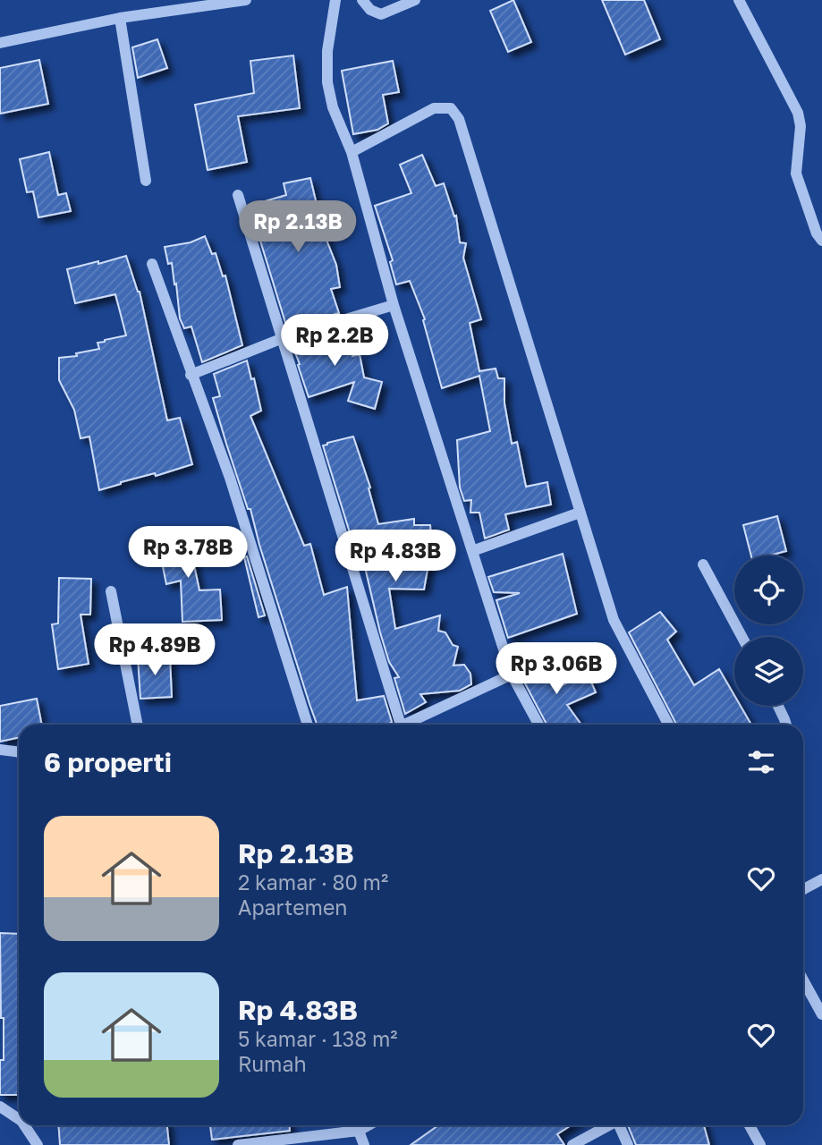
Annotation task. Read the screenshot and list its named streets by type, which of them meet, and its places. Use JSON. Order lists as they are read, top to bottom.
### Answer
{
  "page": {
    "price": [
      "Rp 2.13B",
      "Rp 2.2B",
      "Rp 3.78B",
      "Rp 4.83B",
      "Rp 4.89B",
      "Rp 3.06B"
    ],
    "heading": "6 properti",
    "list": [
      {
        "name": "Rp 2.13B",
        "note": "2 kamar · 80 m² · Apartemen"
      },
      {
        "name": "Rp 4.83B",
        "note": "5 kamar · 138 m² · Rumah"
      }
    ]
  }
}
